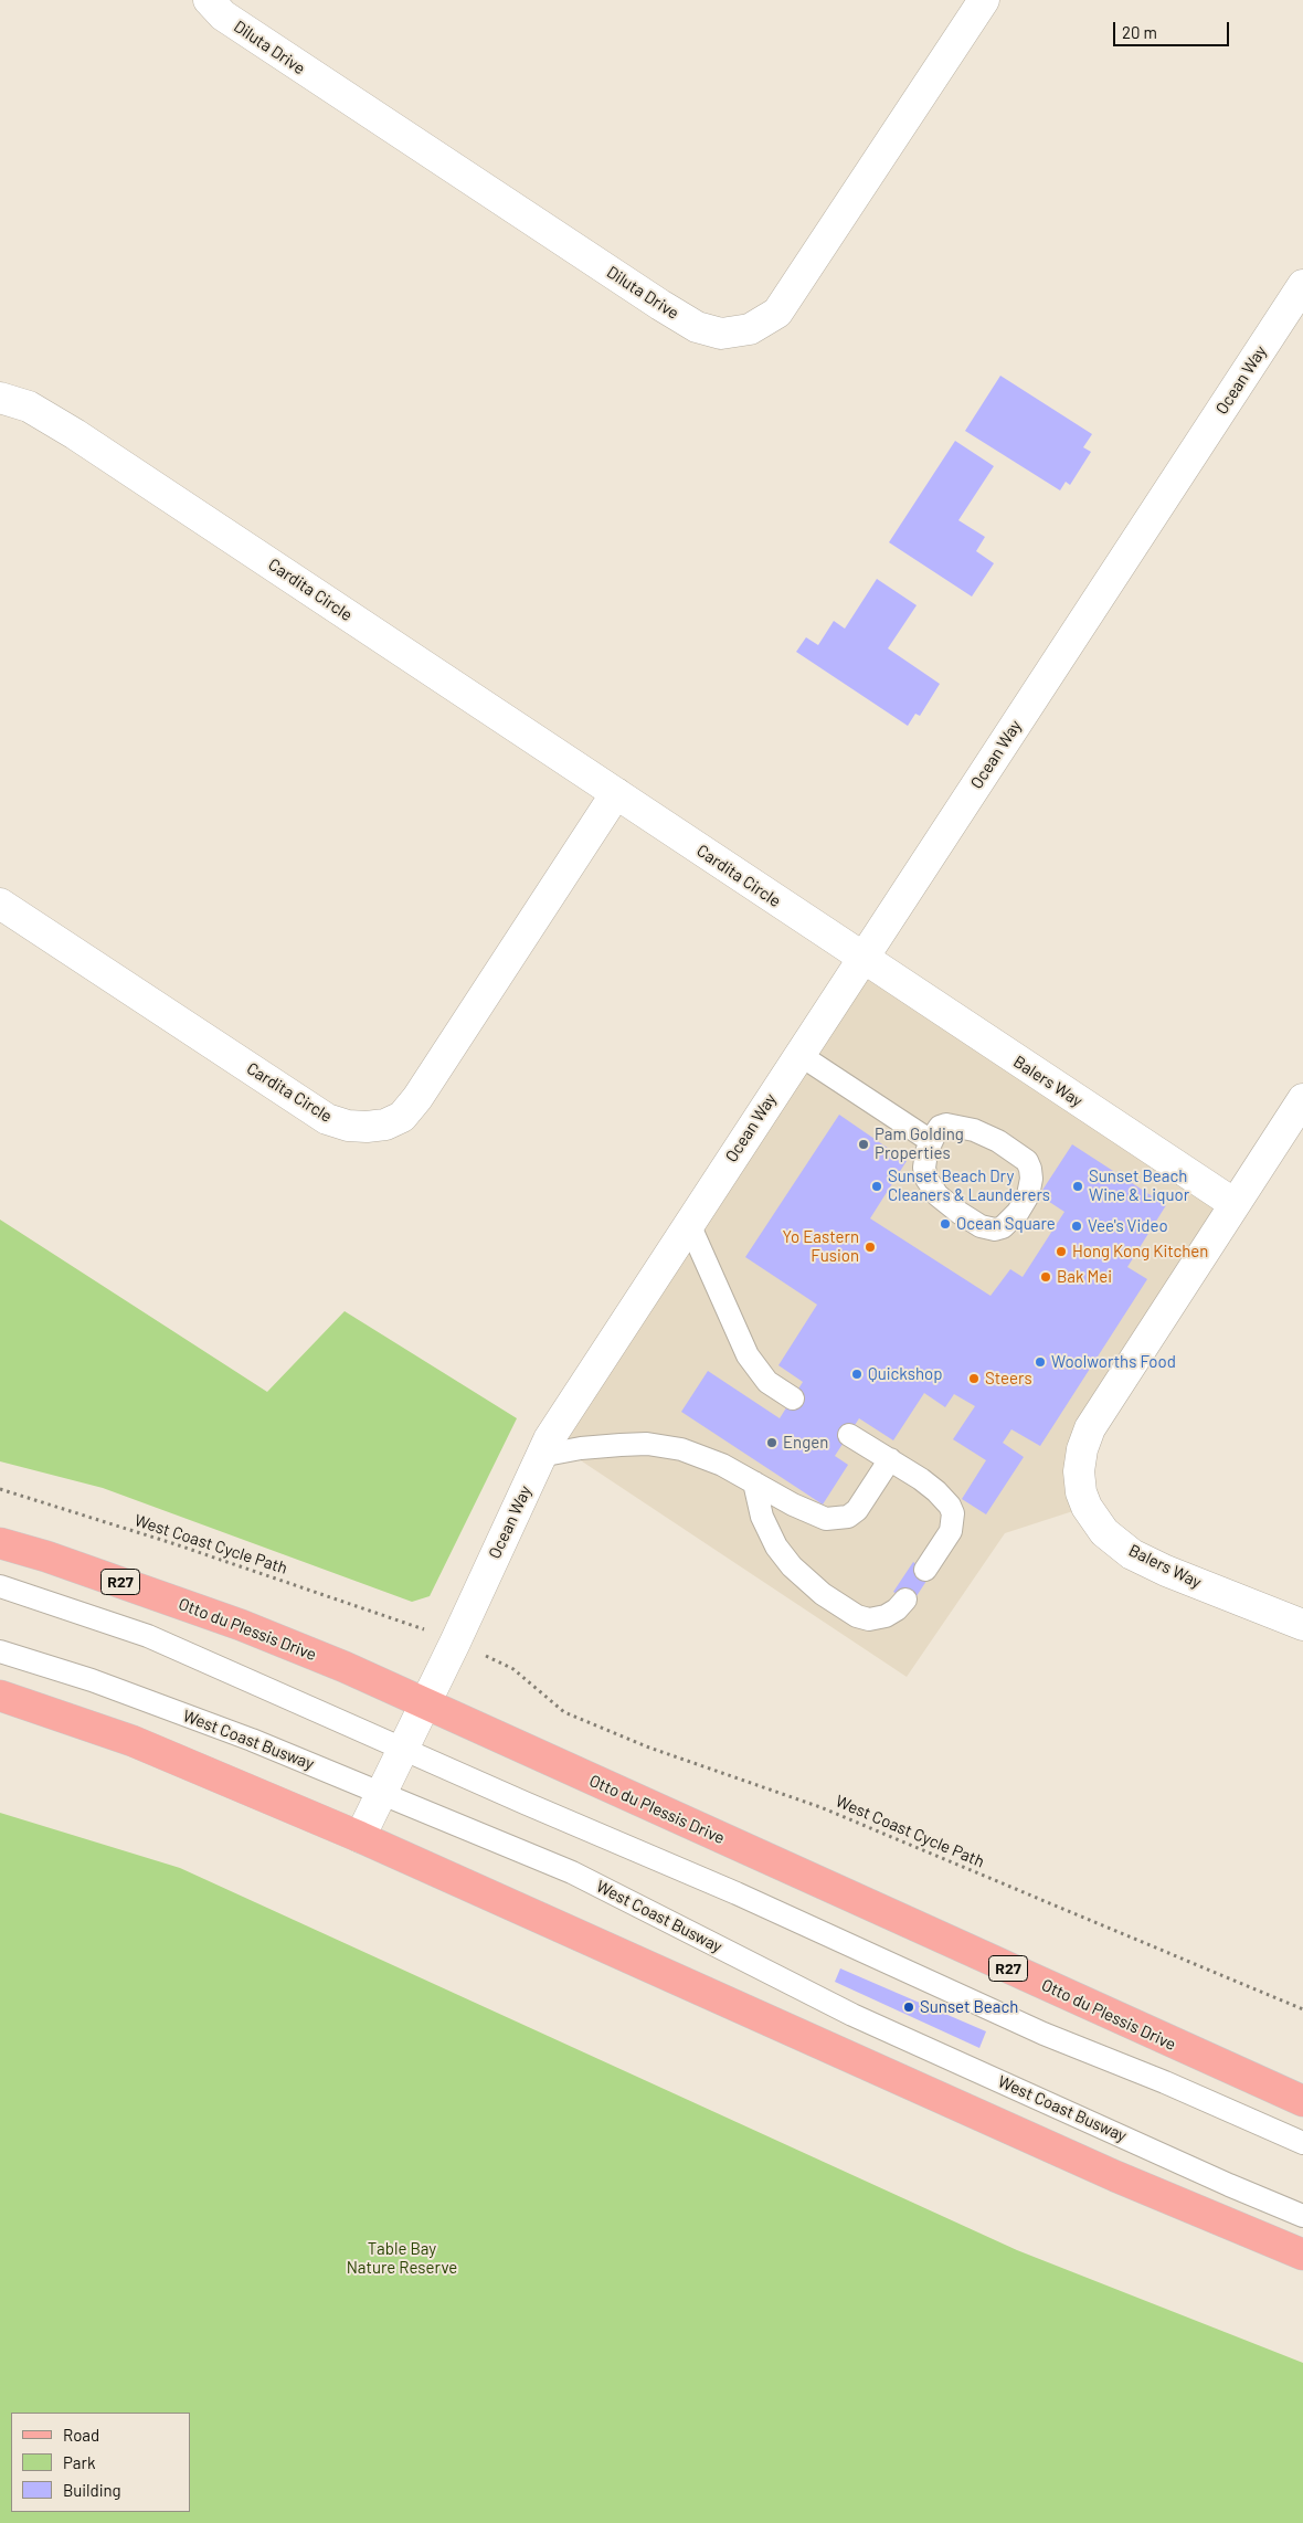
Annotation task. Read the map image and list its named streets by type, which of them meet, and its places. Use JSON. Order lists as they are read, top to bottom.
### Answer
{
  "streets": {
    "main road": ["R27", "Otto du Plessis Drive"],
    "street": [
      "Diluta Drive",
      "Ocean Way",
      "Cardita Circle",
      "Balers Way"
    ],
    "lane": ["West Coast Busway"],
    "path": ["West Coast Cycle Path"]
  },
  "crossings": [
    ["Ocean Way", "Cardita Circle"],
    ["Ocean Way", "Balers Way"],
    ["Ocean Way", "Otto du Plessis Drive"],
    ["Ocean Way", "West Coast Busway"],
    ["Cardita Circle", "Balers Way"]
  ],
  "parks": ["Table Bay Nature Reserve"],
  "places": [
    "Pam Golding Properties",
    "Sunset Beach Dry Cleaners & Launderers",
    "Sunset Beach Wine & Liquor",
    "Ocean Square",
    "Vee's Video",
    "Yo Eastern Fusion",
    "Hong Kong Kitchen",
    "Bak Mei",
    "Woolworths Food",
    "Quickshop",
    "Steers",
    "Engen",
    "Sunset Beach"
  ],
  "legend": ["Road", "Park", "Building"],
  "scale_bar": "20 m"
}
